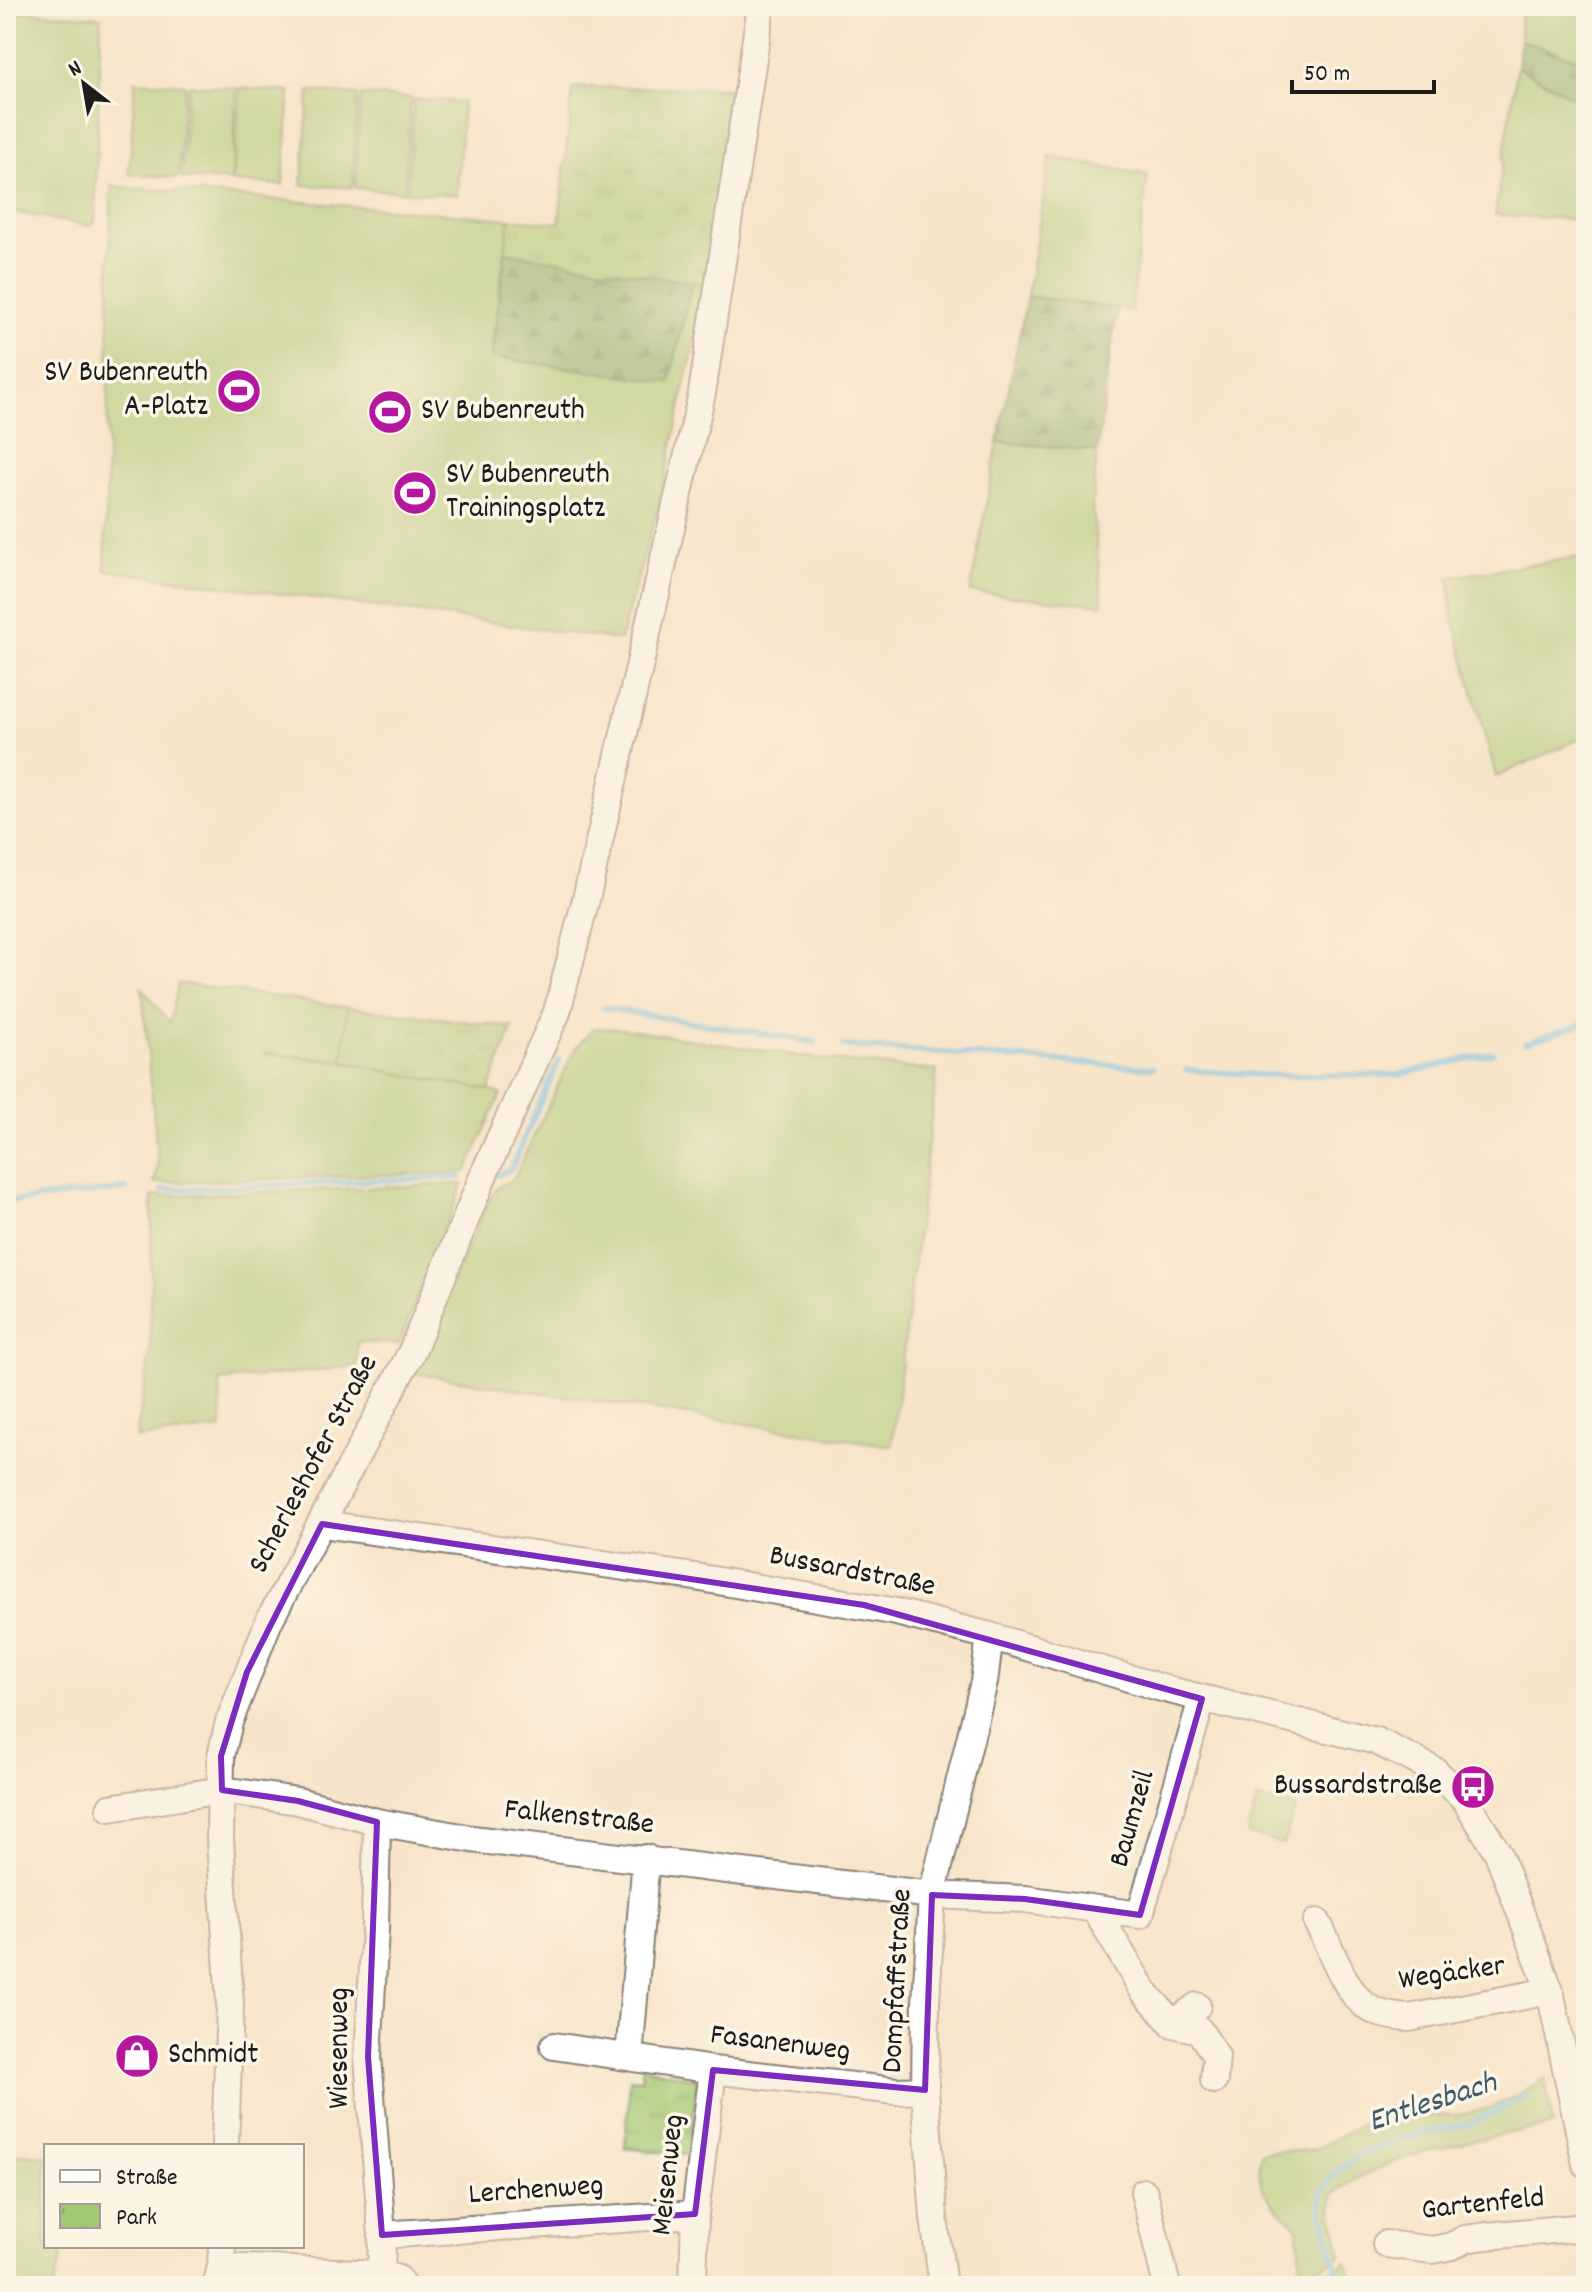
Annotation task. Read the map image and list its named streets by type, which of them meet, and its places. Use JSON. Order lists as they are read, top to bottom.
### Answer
{
  "streets": {
    "street": [
      "Scherleshofer Straße",
      "Bussardstraße",
      "Falkenstraße",
      "Baumzeil",
      "Wegäcker",
      "Dompfaffstraße",
      "Fasanenweg",
      "Wiesenweg",
      "Meisenweg",
      "Lerchenweg",
      "Gartenfeld"
    ]
  },
  "crossings": [
    ["Scherleshofer Straße", "Bussardstraße"],
    ["Scherleshofer Straße", "Falkenstraße"],
    ["Bussardstraße", "Baumzeil"],
    ["Bussardstraße", "Wegäcker"],
    ["Bussardstraße", "Dompfaffstraße"],
    ["Falkenstraße", "Baumzeil"],
    ["Falkenstraße", "Dompfaffstraße"],
    ["Falkenstraße", "Wiesenweg"],
    ["Baumzeil", "Dompfaffstraße"],
    ["Dompfaffstraße", "Fasanenweg"],
    ["Fasanenweg", "Meisenweg"],
    ["Wiesenweg", "Lerchenweg"],
    ["Meisenweg", "Lerchenweg"]
  ],
  "water": ["Entlesbach"],
  "places": {
    "sports": ["SV Bubenreuth A-Platz", "SV Bubenreuth", "SV Bubenreuth Trainingsplatz"],
    "bus stop": ["Bussardstraße"],
    "shop": ["Schmidt"]
  },
  "legend": ["Straße", "Park"],
  "scale_bar": "50 m",
  "north": "top left"
}
